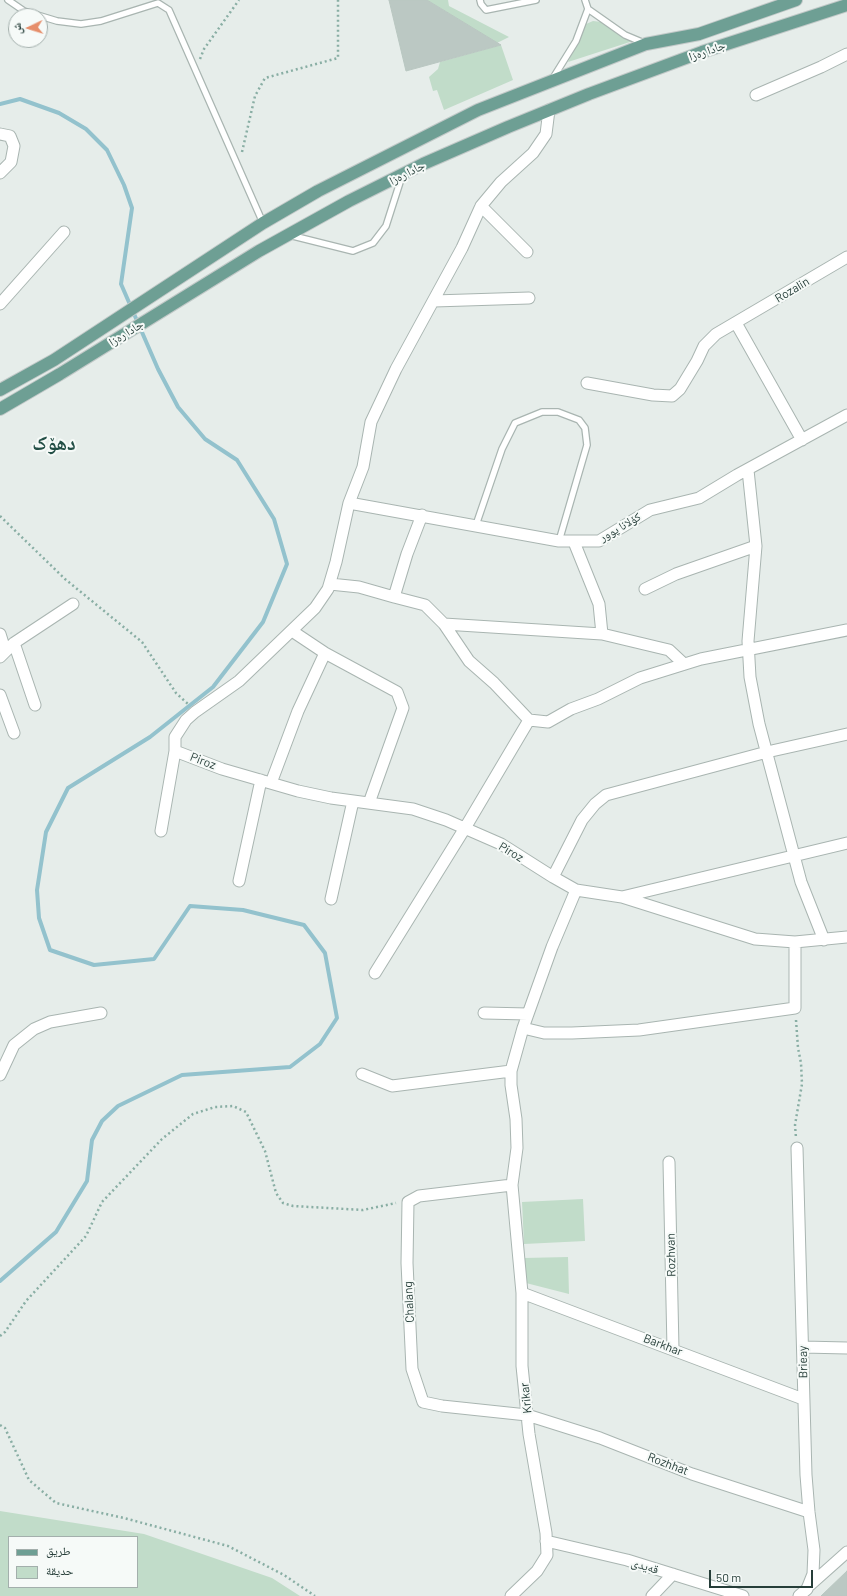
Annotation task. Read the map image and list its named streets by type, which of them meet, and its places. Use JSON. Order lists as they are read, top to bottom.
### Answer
{
  "streets": {
    "main road": ["جادا ره‌زا"],
    "street": [
      "Rozalin",
      "کۆلانا پوور",
      "Piroz",
      "Rozhvan",
      "Chalang",
      "Barkhar",
      "Brieay",
      "Krikar",
      "Rozhhat",
      "قەیدی"
    ]
  },
  "crossings": [
    ["Piroz", "Krikar"],
    ["Rozhvan", "Barkhar"],
    ["Chalang", "Krikar"],
    ["Chalang", "Rozhhat"],
    ["Barkhar", "Brieay"],
    ["Barkhar", "Krikar"],
    ["Brieay", "Rozhhat"],
    ["Krikar", "Rozhhat"],
    ["Krikar", "قەیدی"]
  ],
  "districts": ["دھۆک"],
  "legend": ["طريق", "حديقة"],
  "scale_bar": "50 m",
  "north": "left"
}
